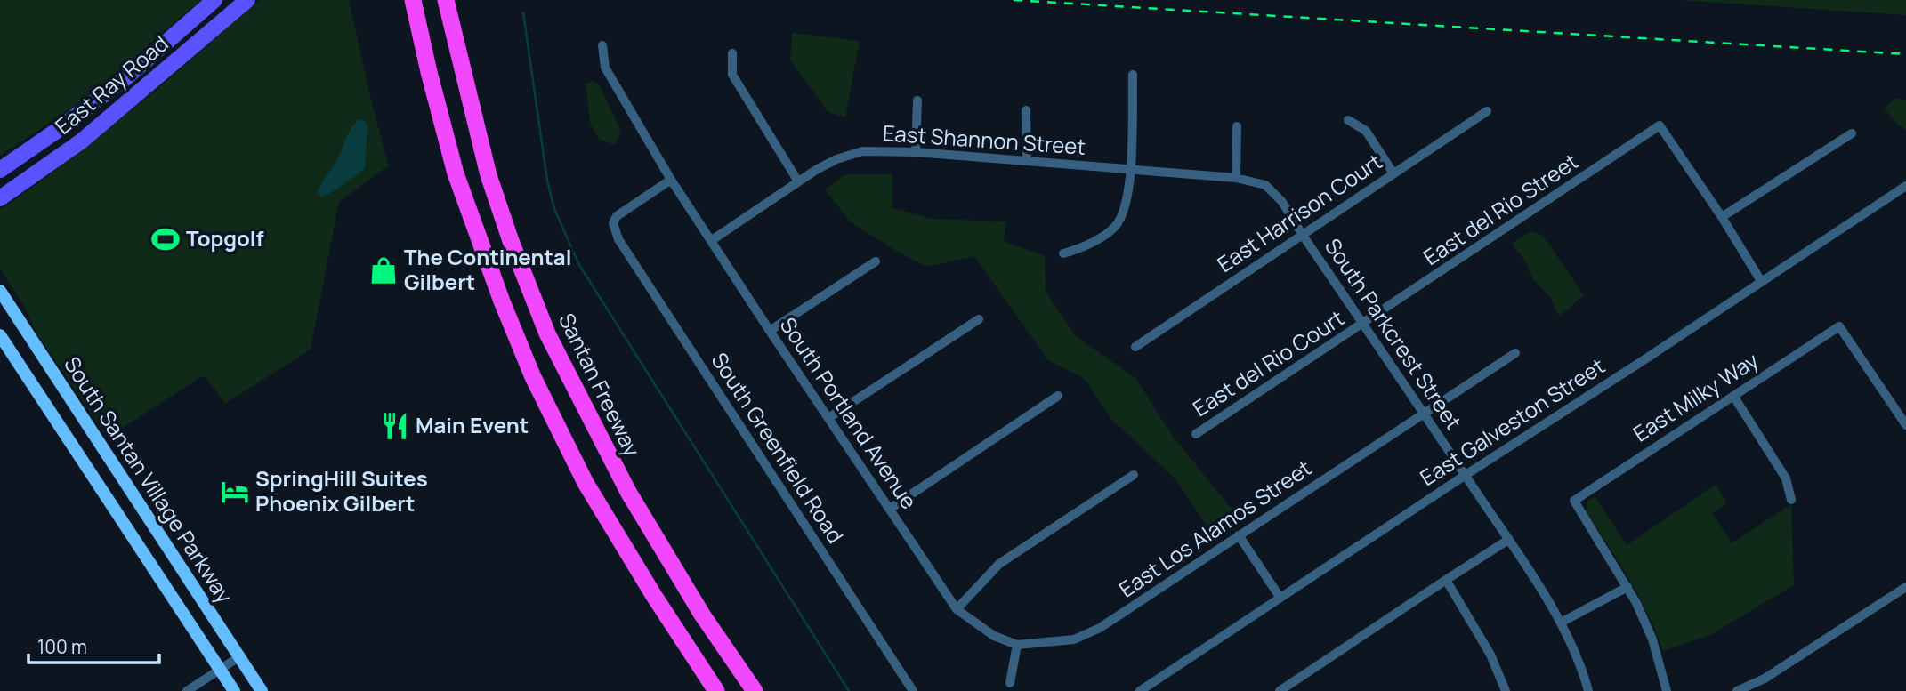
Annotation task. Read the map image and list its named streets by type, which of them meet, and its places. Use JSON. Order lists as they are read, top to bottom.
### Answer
{
  "streets": {
    "highway": ["Santan Freeway"],
    "main road": ["East Ray Road", "South Santan Village Parkway"],
    "street": [
      "East Shannon Street",
      "East del Rio Street",
      "East Harrison Court",
      "South Parkcrest Street",
      "East del Rio Court",
      "East Milky Way",
      "South Portland Avenue",
      "East Galveston Street",
      "South Greenfield Road",
      "East Los Alamos Street"
    ]
  },
  "crossings": [
    ["East Shannon Street", "South Parkcrest Street"],
    ["East Shannon Street", "South Portland Avenue"],
    ["East del Rio Street", "South Parkcrest Street"],
    ["East del Rio Street", "East del Rio Court"],
    ["East Harrison Court", "South Parkcrest Street"],
    ["South Parkcrest Street", "East del Rio Court"],
    ["South Parkcrest Street", "East Galveston Street"],
    ["South Parkcrest Street", "East Los Alamos Street"],
    ["South Portland Avenue", "South Greenfield Road"],
    ["South Portland Avenue", "East Los Alamos Street"]
  ],
  "places": {
    "sports": ["Topgolf"],
    "shop": ["The Continental Gilbert"],
    "restaurant": ["Main Event"],
    "hotel": ["SpringHill Suites Phoenix Gilbert"]
  },
  "scale_bar": "100 m"
}
